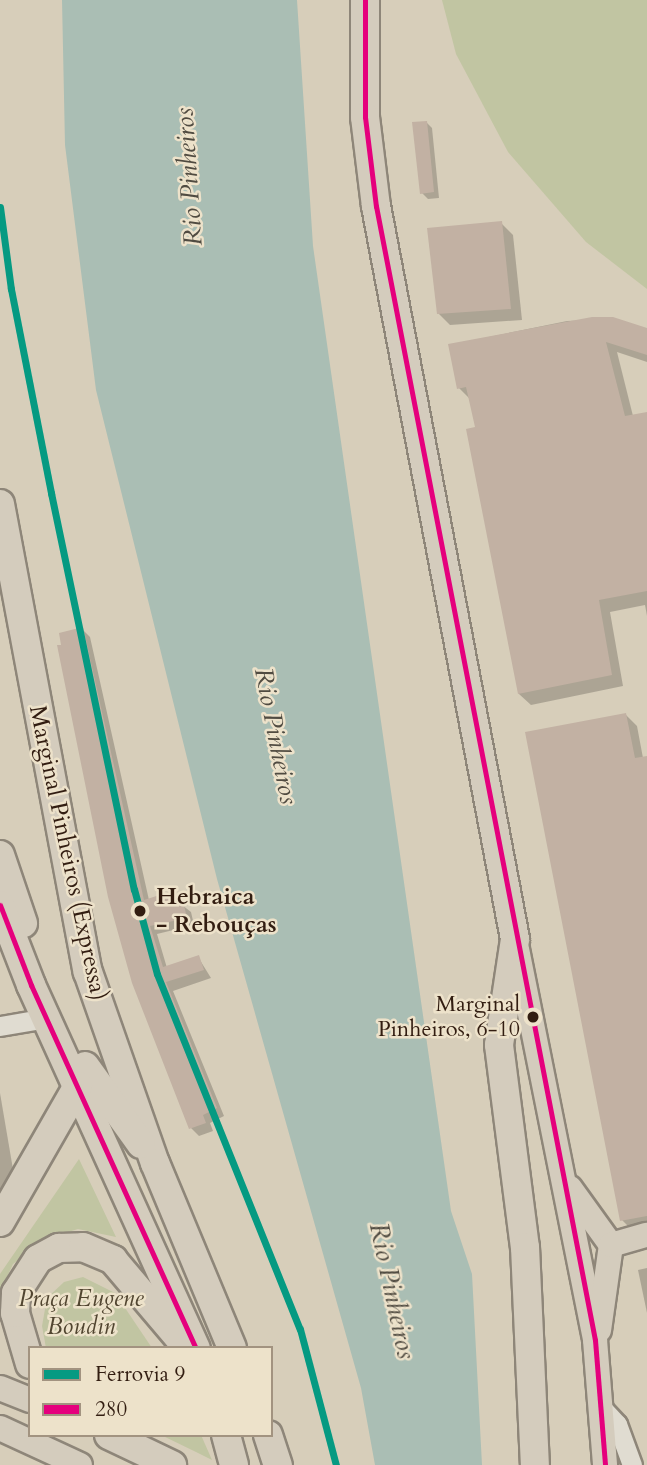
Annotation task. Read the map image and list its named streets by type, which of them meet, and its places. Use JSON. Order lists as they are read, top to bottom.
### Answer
{
  "streets": {
    "highway": ["Marginal Pinheiros (Expressa)"]
  },
  "water": ["Rio Pinheiros"],
  "parks": ["Praça Eugene Boudin"],
  "places": ["Hebraica - Rebouças", "Marginal Pinheiros, 6-10"],
  "lines": ["transit line 280", "rail line 9"],
  "legend": ["Ferrovia 9", "280"]
}
